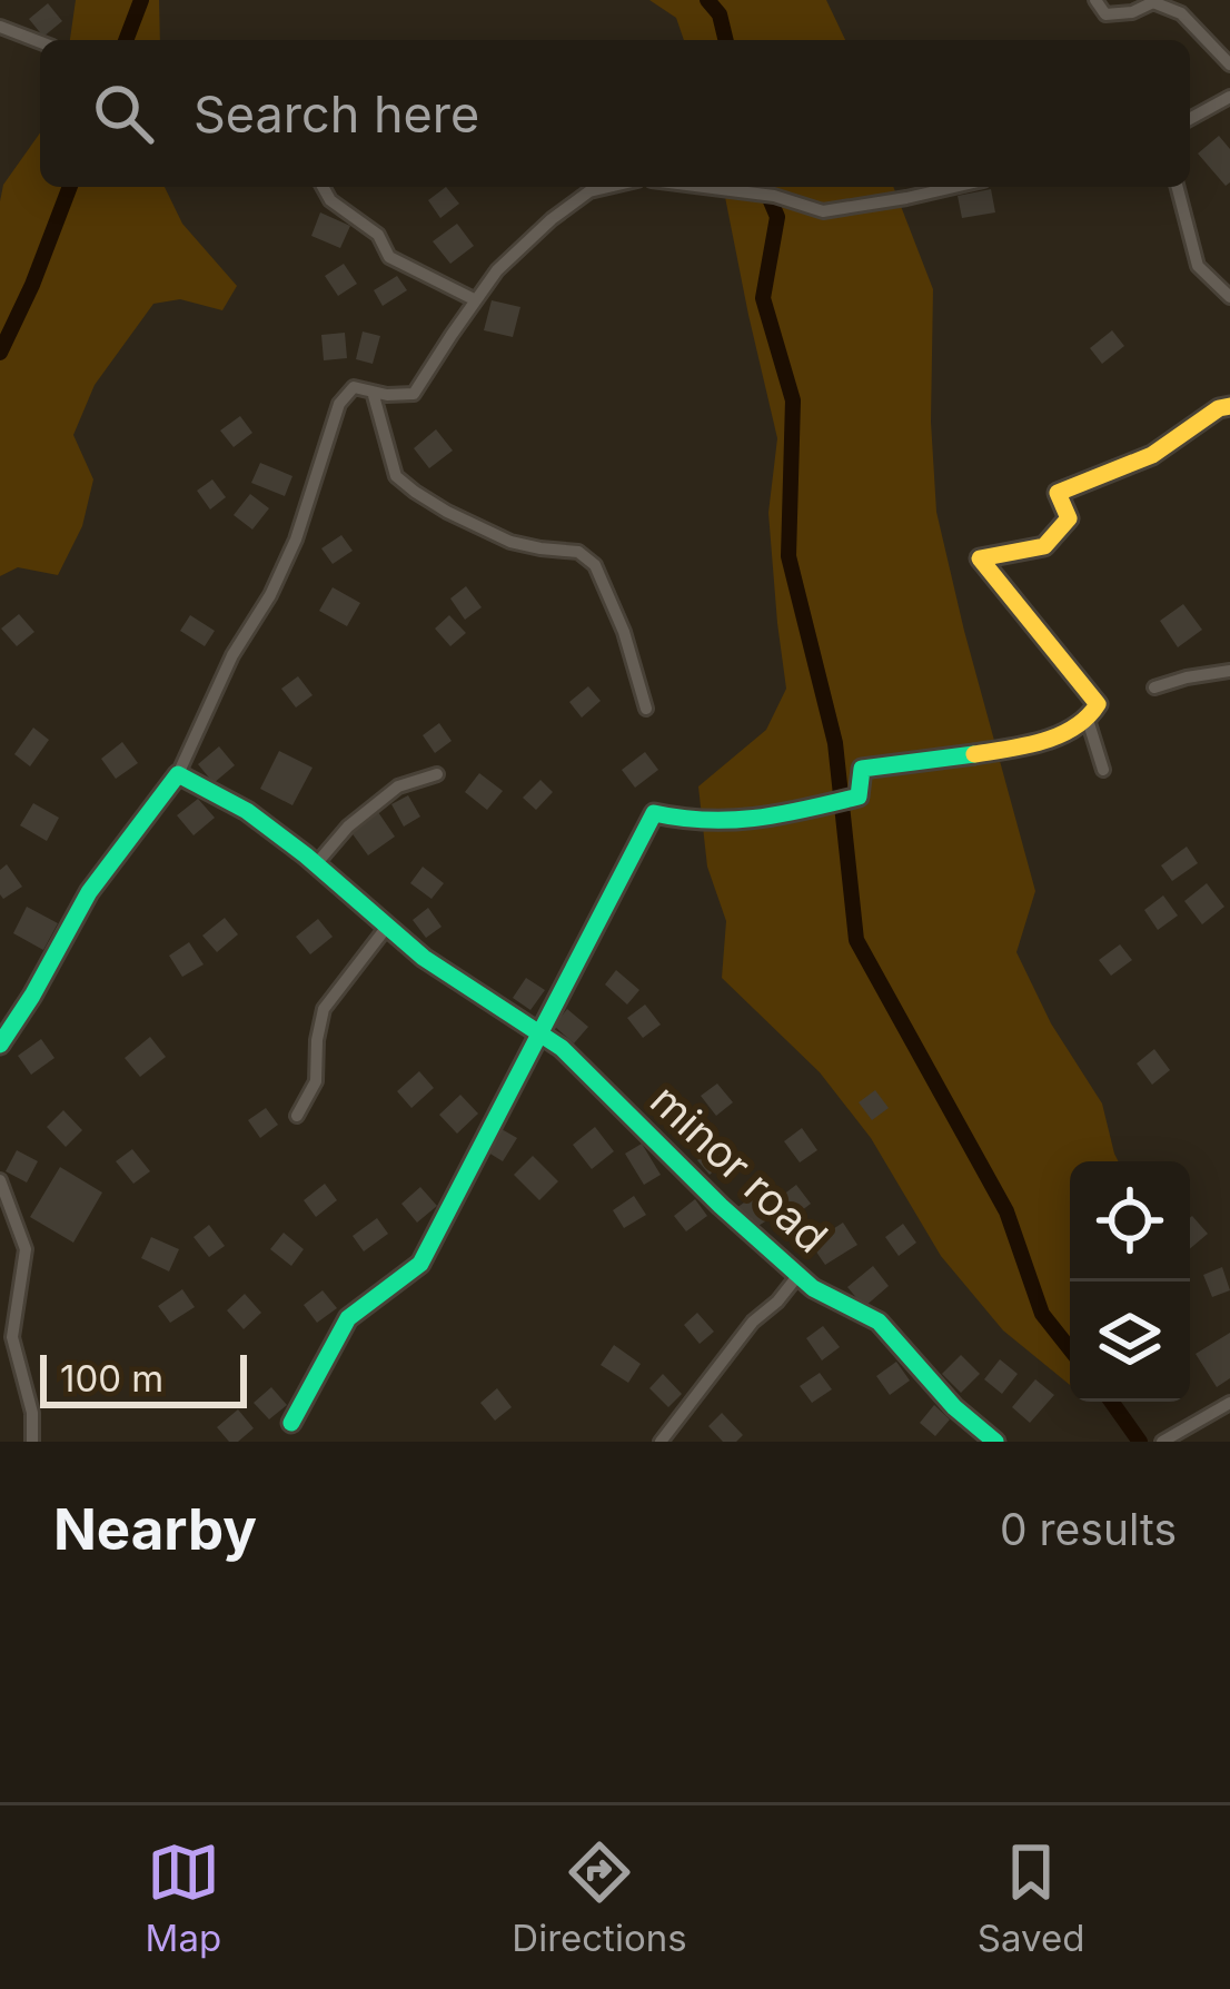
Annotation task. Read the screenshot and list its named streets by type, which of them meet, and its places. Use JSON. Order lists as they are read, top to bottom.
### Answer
{
  "streets": {
    "street": ["minor road"]
  },
  "scale_bar": "100 m",
  "page": {
    "search": "Search here",
    "scale": "100 m",
    "heading": ["Nearby", "0 results"],
    "nav": ["Map", "Directions", "Saved"]
  }
}
